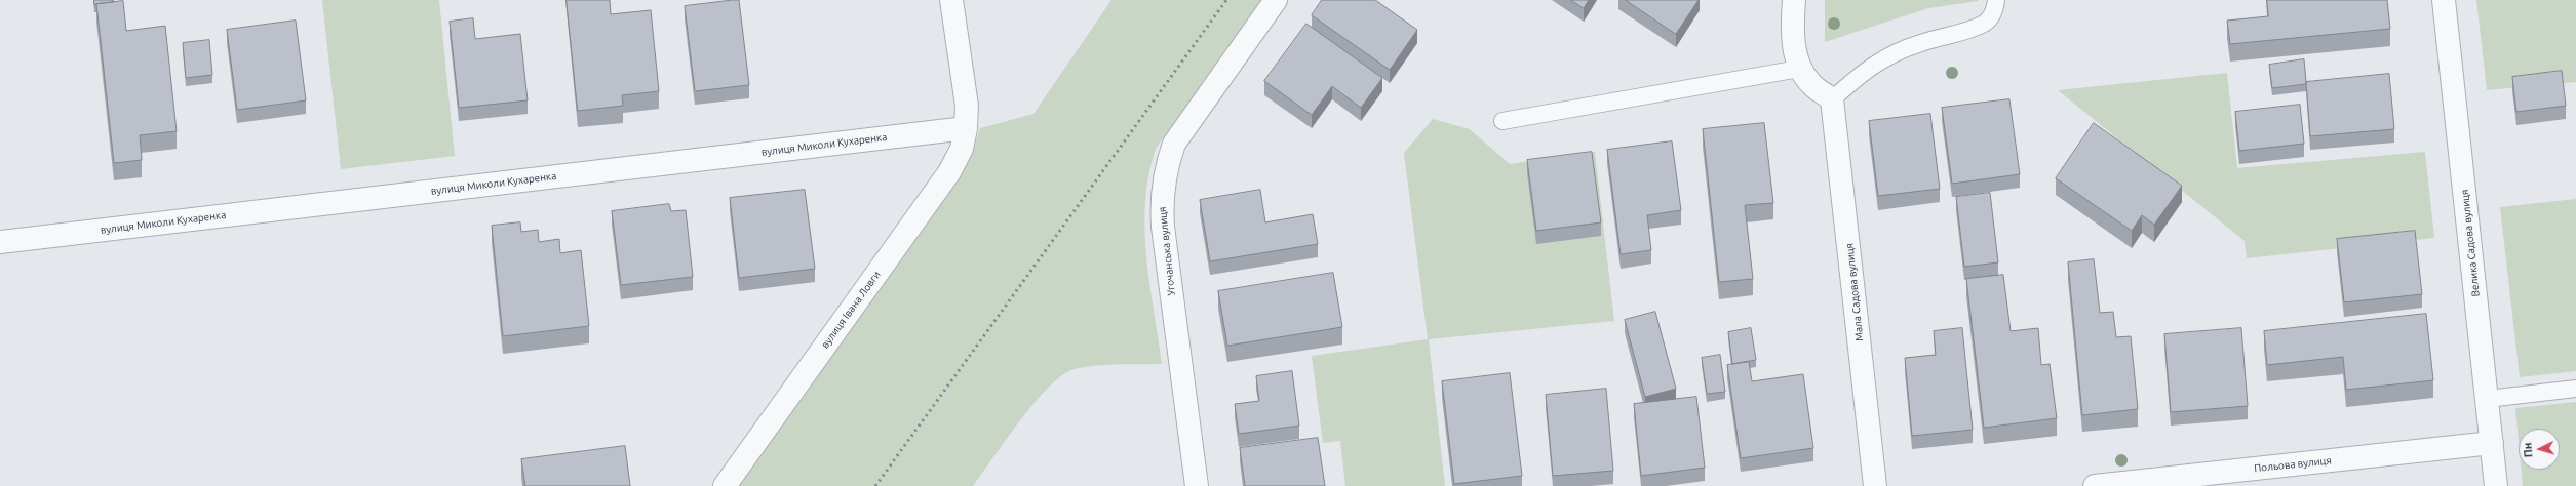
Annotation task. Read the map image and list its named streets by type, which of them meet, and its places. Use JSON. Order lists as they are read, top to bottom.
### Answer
{
  "streets": {
    "street": [
      "вулиця Миколи Кухаренка",
      "Велика Садова вулиця",
      "Угочанська вулиця",
      "Мала Садова вулиця",
      "вулиця Івана Ловги",
      "Польова вулиця"
    ]
  },
  "crossings": [
    ["вулиця Миколи Кухаренка", "вулиця Івана Ловги"],
    ["Велика Садова вулиця", "Польова вулиця"]
  ],
  "north": "left"
}
